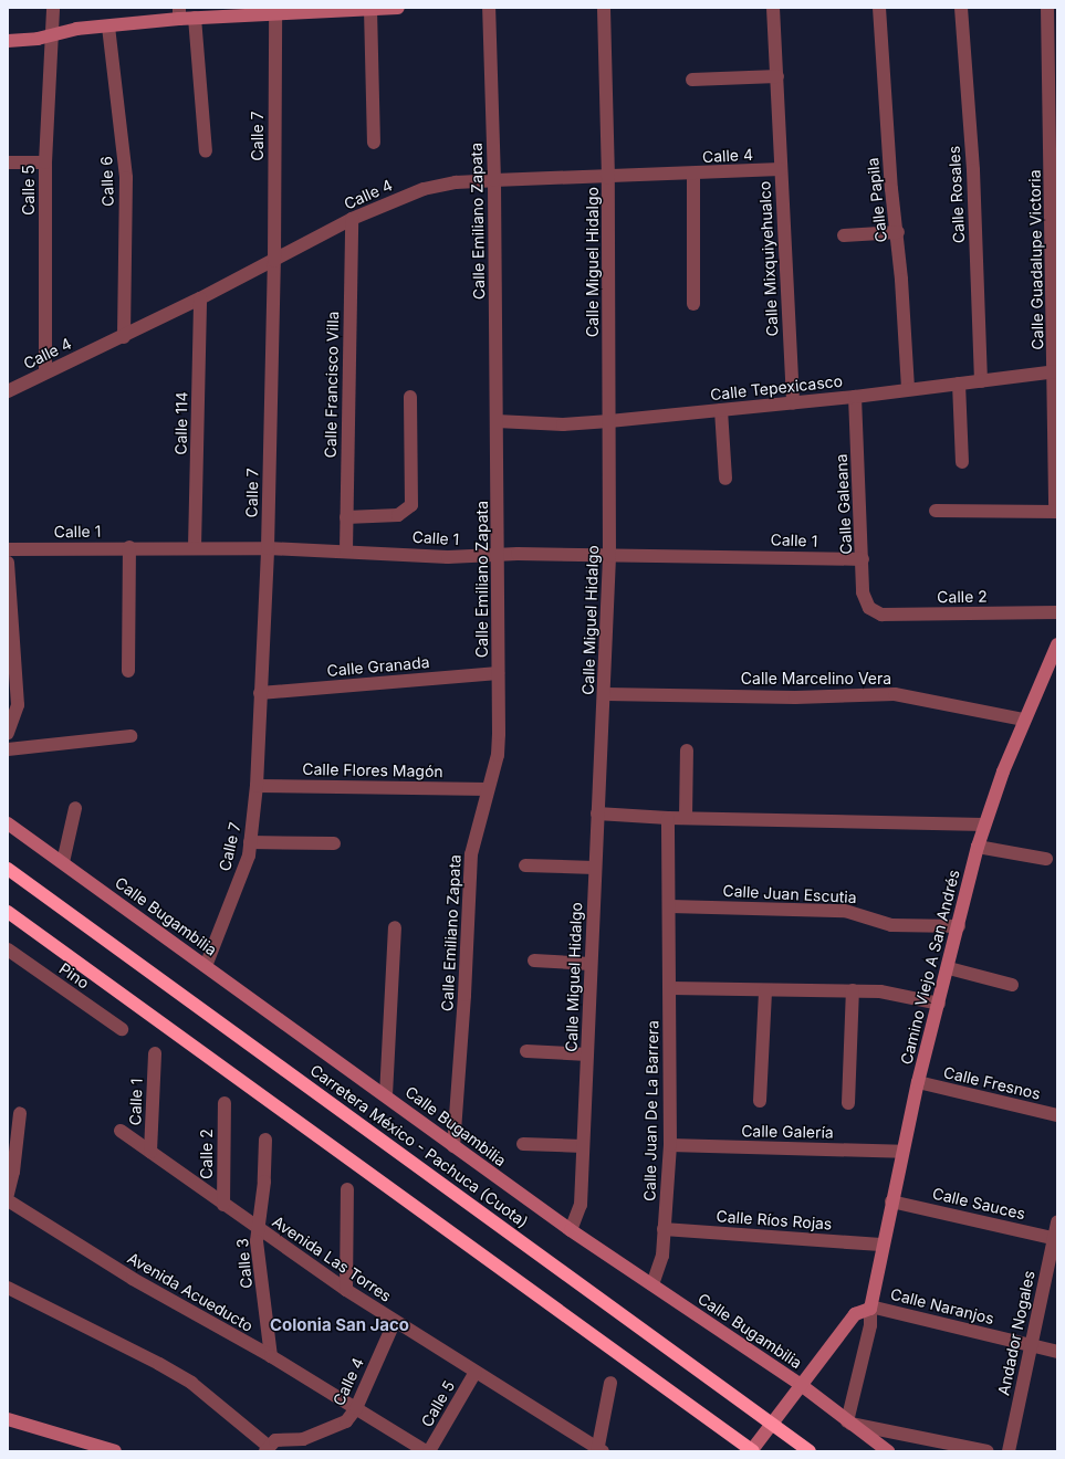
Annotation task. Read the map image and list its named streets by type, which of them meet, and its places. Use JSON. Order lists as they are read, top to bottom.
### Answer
{
  "streets": {
    "highway": ["Carretera México - Pachuca (Cuota)"],
    "street": [
      "Calle 7",
      "Calle 4",
      "Calle 6",
      "Calle 5",
      "Calle Rosales",
      "Calle Papila",
      "Calle Emiliano Zapata",
      "Calle Mixquiyehualco",
      "Calle Guadalupe Victoria",
      "Calle Miguel Hidalgo",
      "Calle Francisco Villa",
      "Calle Tepexicasco",
      "Calle 114",
      "Calle Galeana",
      "Calle 1",
      "Calle 2",
      "Calle Granada",
      "Calle Marcelino Vera",
      "Calle Flores Magón",
      "Calle Juan Escutia",
      "Calle Bugambilia",
      "Camino Viejo A San Andrés",
      "Pino",
      "Calle Fresnos",
      "Calle Juan De La Barrera",
      "Calle Galería",
      "Calle Sauces",
      "Calle Ríos Rojas",
      "Avenida Las Torres",
      "Calle 3",
      "Avenida Acueducto",
      "Calle Naranjos",
      "Andador Nogales"
    ]
  },
  "crossings": [
    ["Calle 7", "Calle 4"],
    ["Calle 7", "Calle 1"],
    ["Calle 7", "Calle Granada"],
    ["Calle 7", "Calle Flores Magón"],
    ["Calle 7", "Calle Bugambilia"],
    ["Calle 4", "Calle 6"],
    ["Calle 4", "Calle 5"],
    ["Calle 4", "Calle Emiliano Zapata"],
    ["Calle 4", "Calle Mixquiyehualco"],
    ["Calle 4", "Calle Miguel Hidalgo"],
    ["Calle 4", "Calle Francisco Villa"],
    ["Calle 4", "Calle 114"],
    ["Calle 4", "Avenida Las Torres"],
    ["Calle 4", "Avenida Acueducto"],
    ["Calle 5", "Avenida Las Torres"],
    ["Calle 5", "Avenida Acueducto"],
    ["Calle Rosales", "Calle Tepexicasco"],
    ["Calle Papila", "Calle Tepexicasco"],
    ["Calle Emiliano Zapata", "Calle Tepexicasco"],
    ["Calle Emiliano Zapata", "Calle 1"],
    ["Calle Emiliano Zapata", "Calle Granada"],
    ["Calle Emiliano Zapata", "Calle Flores Magón"],
    ["Calle Emiliano Zapata", "Calle Bugambilia"],
    ["Calle Mixquiyehualco", "Calle Tepexicasco"],
    ["Calle Guadalupe Victoria", "Calle Tepexicasco"],
    ["Calle Miguel Hidalgo", "Calle Tepexicasco"],
    ["Calle Miguel Hidalgo", "Calle 1"],
    ["Calle Miguel Hidalgo", "Calle Marcelino Vera"],
    ["Calle Miguel Hidalgo", "Calle Bugambilia"],
    ["Calle Francisco Villa", "Calle 1"],
    ["Calle Tepexicasco", "Calle Galeana"],
    ["Calle 114", "Calle 1"],
    ["Calle Galeana", "Calle 1"],
    ["Calle Galeana", "Calle 2"],
    ["Calle 1", "Avenida Las Torres"],
    ["Calle 2", "Avenida Las Torres"],
    ["Calle Marcelino Vera", "Camino Viejo A San Andrés"],
    ["Calle Juan Escutia", "Camino Viejo A San Andrés"],
    ["Calle Juan Escutia", "Calle Juan De La Barrera"],
    ["Calle Bugambilia", "Camino Viejo A San Andrés"],
    ["Calle Bugambilia", "Calle Juan De La Barrera"],
    ["Camino Viejo A San Andrés", "Calle Fresnos"],
    ["Camino Viejo A San Andrés", "Calle Galería"],
    ["Camino Viejo A San Andrés", "Calle Sauces"],
    ["Camino Viejo A San Andrés", "Calle Ríos Rojas"],
    ["Camino Viejo A San Andrés", "Calle Naranjos"],
    ["Calle Juan De La Barrera", "Calle Galería"],
    ["Calle Juan De La Barrera", "Calle Ríos Rojas"],
    ["Calle Sauces", "Andador Nogales"],
    ["Avenida Las Torres", "Calle 3"],
    ["Calle 3", "Avenida Acueducto"],
    ["Calle Naranjos", "Andador Nogales"]
  ],
  "districts": ["Colonia San Jaco"]
}
